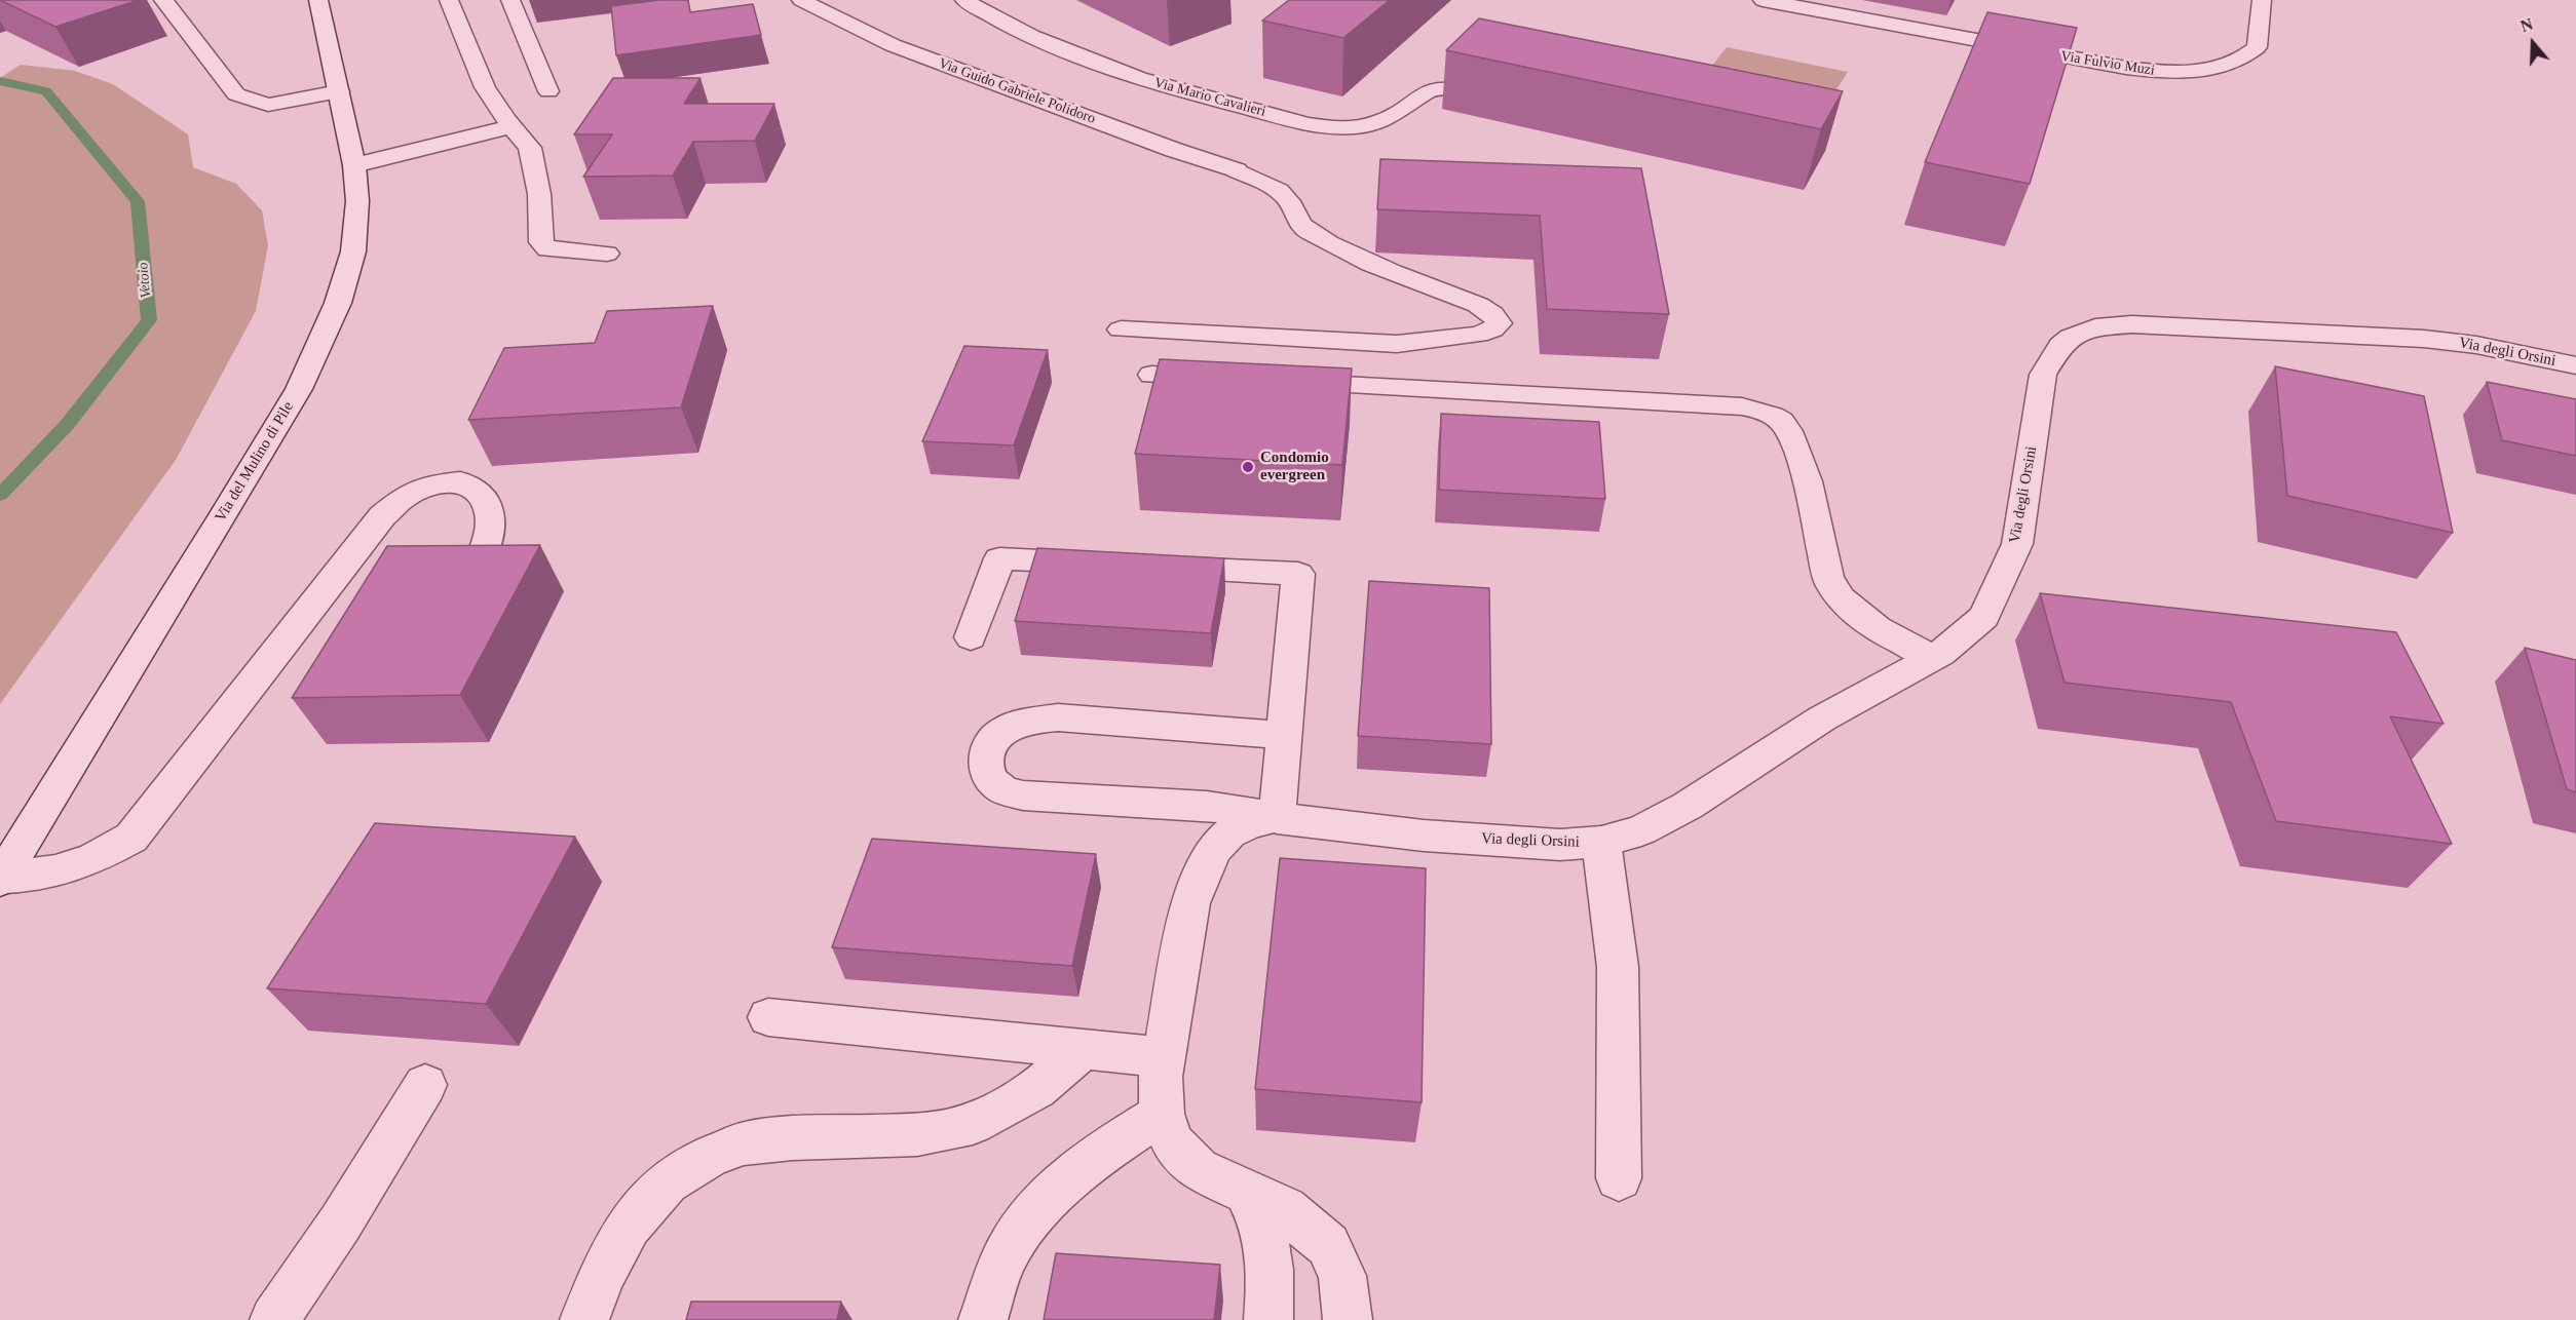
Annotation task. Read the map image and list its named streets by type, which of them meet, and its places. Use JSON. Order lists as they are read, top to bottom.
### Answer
{
  "streets": {
    "street": [
      "Via Fulvio Muzi",
      "Via Guido Gabriele Polidoro",
      "Via Mario Cavalieri",
      "Via degli Orsini",
      "Via del Mulino di Pile"
    ]
  },
  "water": ["Vetoio"],
  "places": ["Condomio evergreen"],
  "north": "top"
}
